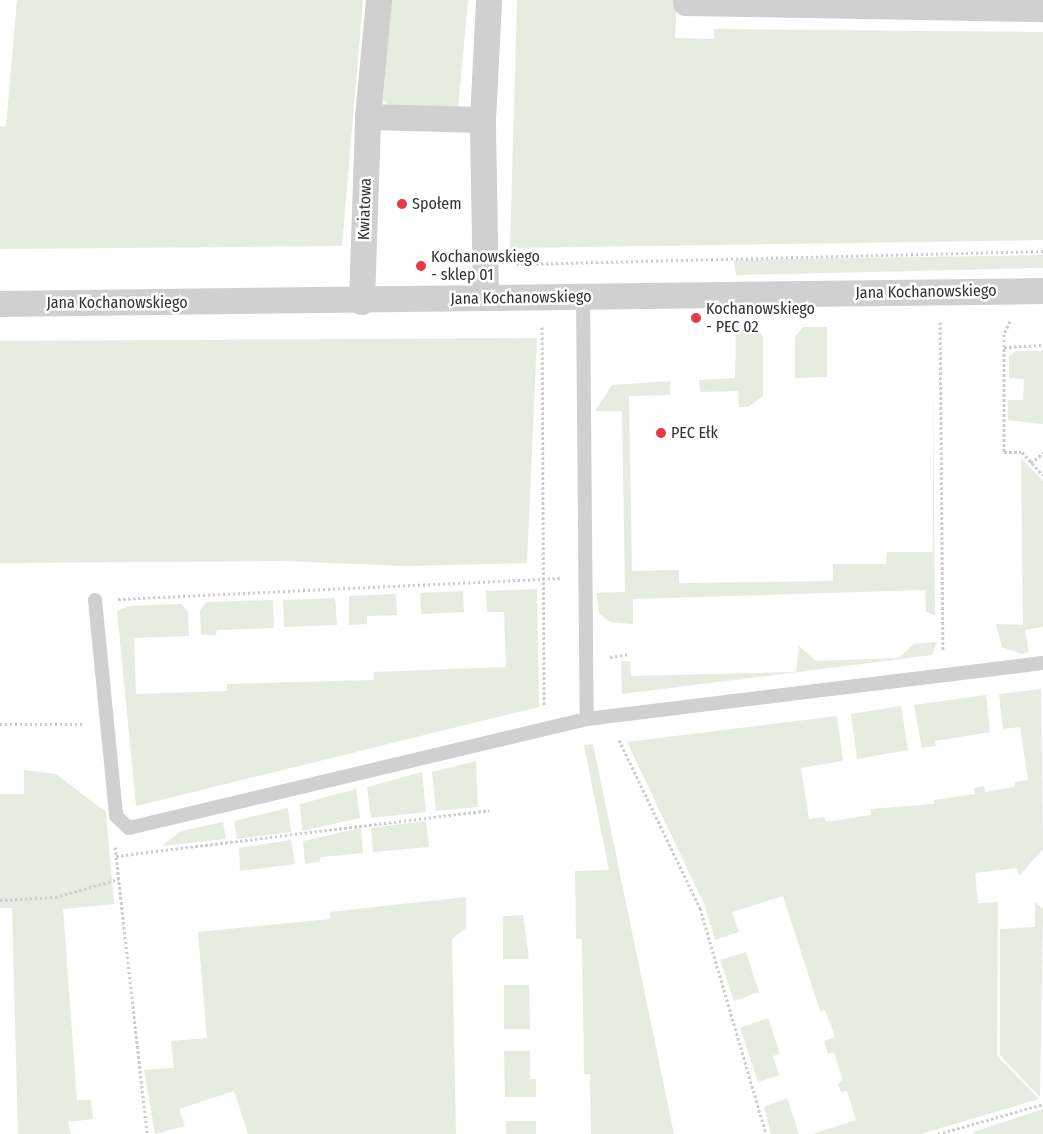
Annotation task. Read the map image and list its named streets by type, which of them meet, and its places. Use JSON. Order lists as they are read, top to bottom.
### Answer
{
  "streets": {
    "street": ["Kwiatowa", "Jana Kochanowskiego"]
  },
  "crossings": [
    ["Kwiatowa", "Jana Kochanowskiego"]
  ],
  "places": [
    "Społem",
    "Kochanowskiego - sklep 01",
    "Kochanowskiego - PEC 02",
    "PEC Ełk"
  ]
}
